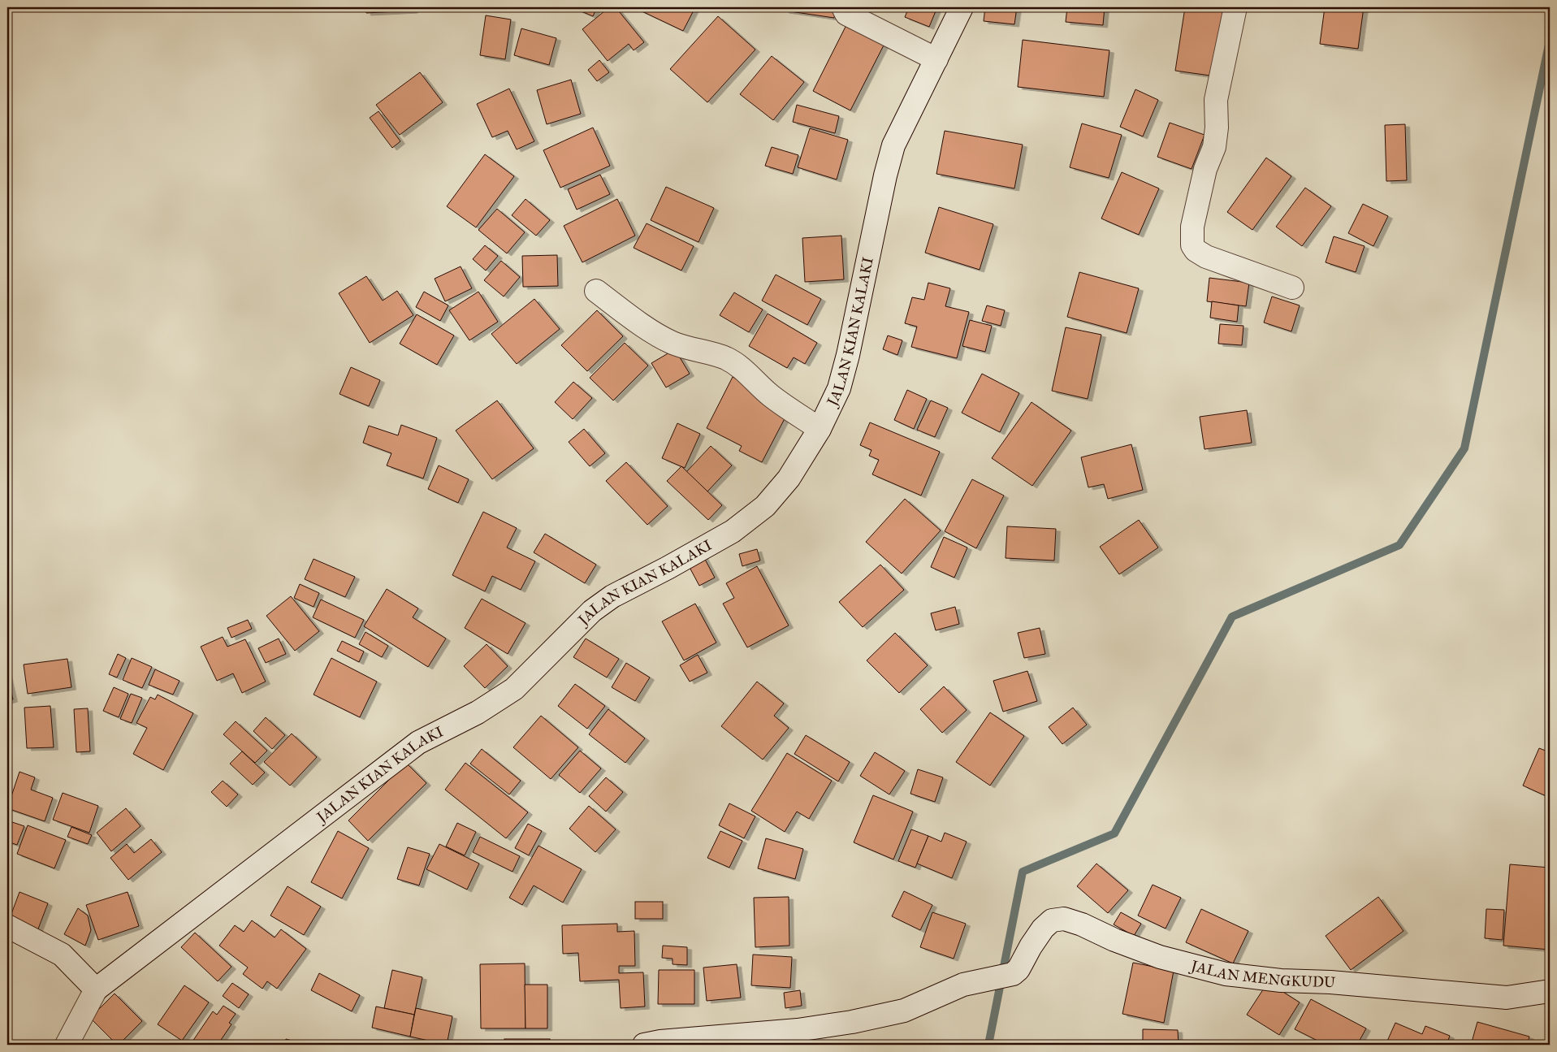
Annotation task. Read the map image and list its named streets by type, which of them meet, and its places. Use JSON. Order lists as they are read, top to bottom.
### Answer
{
  "streets": {
    "street": ["JALAN KIAN KALAKI", "JALAN MENGKUDU"]
  }
}
